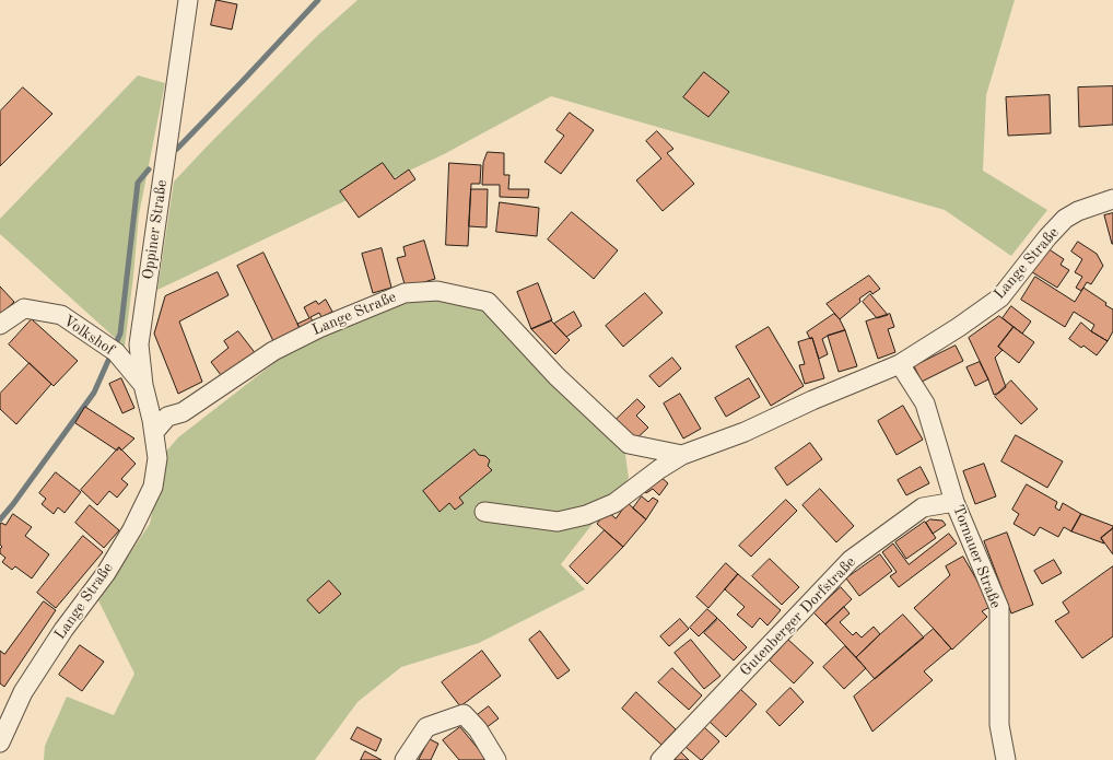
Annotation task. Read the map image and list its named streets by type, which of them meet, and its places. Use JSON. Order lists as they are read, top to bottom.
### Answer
{
  "streets": {
    "street": [
      "Oppiner Straße",
      "Lange Straße",
      "Volkshof",
      "Tornauer Straße",
      "Gutenberger Dorfstraße"
    ]
  },
  "crossings": [
    ["Oppiner Straße", "Lange Straße"],
    ["Oppiner Straße", "Volkshof"],
    ["Lange Straße", "Tornauer Straße"],
    ["Tornauer Straße", "Gutenberger Dorfstraße"]
  ]
}
